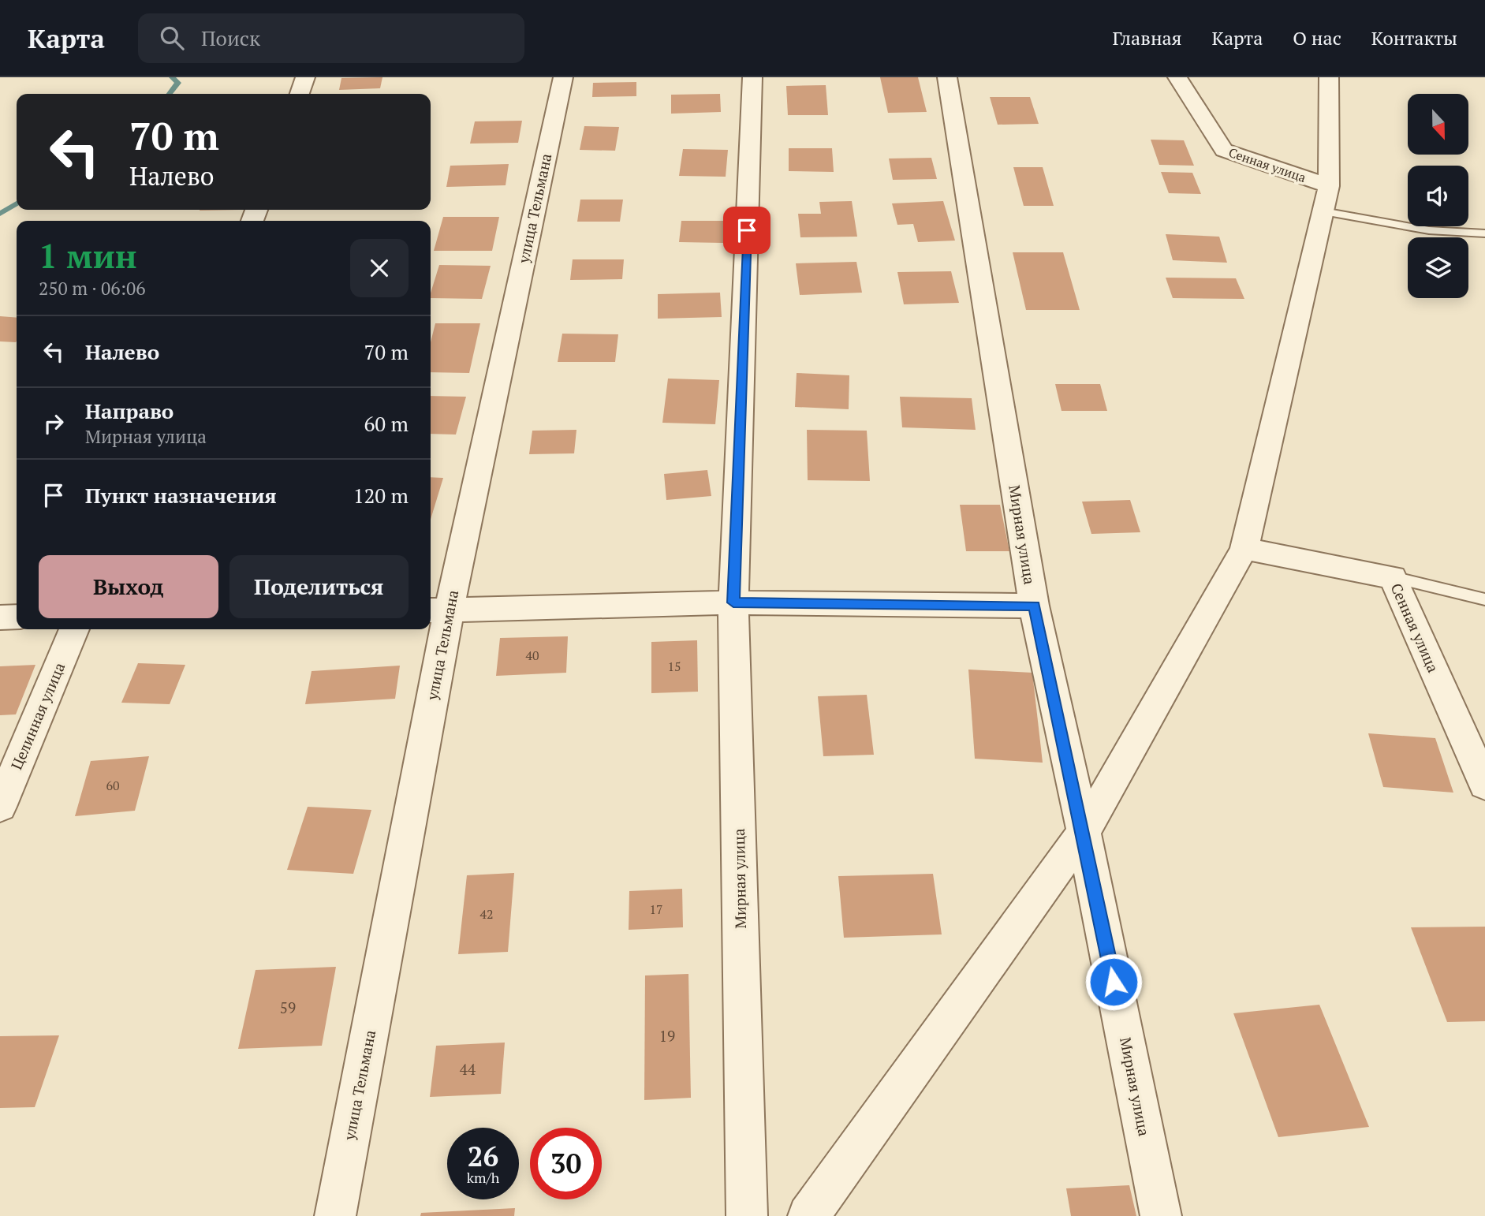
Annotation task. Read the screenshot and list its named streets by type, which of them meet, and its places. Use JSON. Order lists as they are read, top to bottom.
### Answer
{
  "streets": {
    "street": [
      "Сенная улица",
      "улица Тельмана",
      "Мирная улица",
      "Целинная улица"
    ]
  },
  "house_numbers": [
    "40",
    "15",
    "60",
    "17",
    "42",
    "59",
    "19",
    "44"
  ],
  "north": "bottom",
  "page": {
    "header": "Карта",
    "search": "Поиск",
    "nav": [
      "Главная",
      "Карта",
      "О нас",
      "Контакты"
    ],
    "turn": ["70 m", "Налево"],
    "heading": ["1 мин", "250 m · 06:06"],
    "list": [
      {
        "name": "Налево",
        "value": "70 m"
      },
      {
        "name": "Направо",
        "note": "Мирная улица",
        "value": "60 m"
      },
      {
        "name": "Пункт назначения",
        "value": "120 m"
      }
    ],
    "buttons": ["Выход", "Поделиться"],
    "speed": "26 km/h",
    "limit": "30"
  }
}
